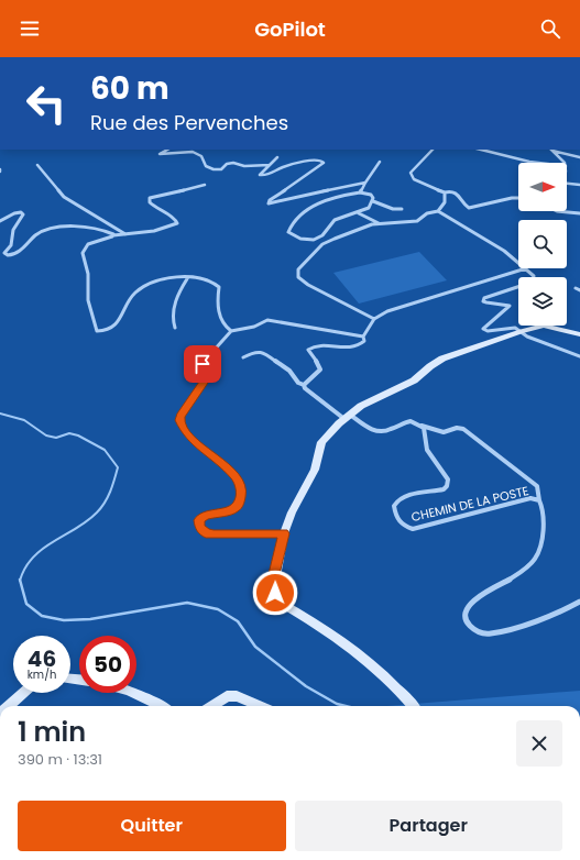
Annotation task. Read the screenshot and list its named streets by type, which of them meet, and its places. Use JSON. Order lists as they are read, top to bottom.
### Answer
{
  "streets": {
    "street": ["CHEMIN DE LA POSTE"]
  },
  "north": "right",
  "page": {
    "header": "GoPilot",
    "turn": ["60 m", "Rue des Pervenches"],
    "speed": "46 km/h",
    "limit": "50",
    "heading": ["1 min", "390 m · 13:31"],
    "buttons": ["Quitter", "Partager"]
  }
}
